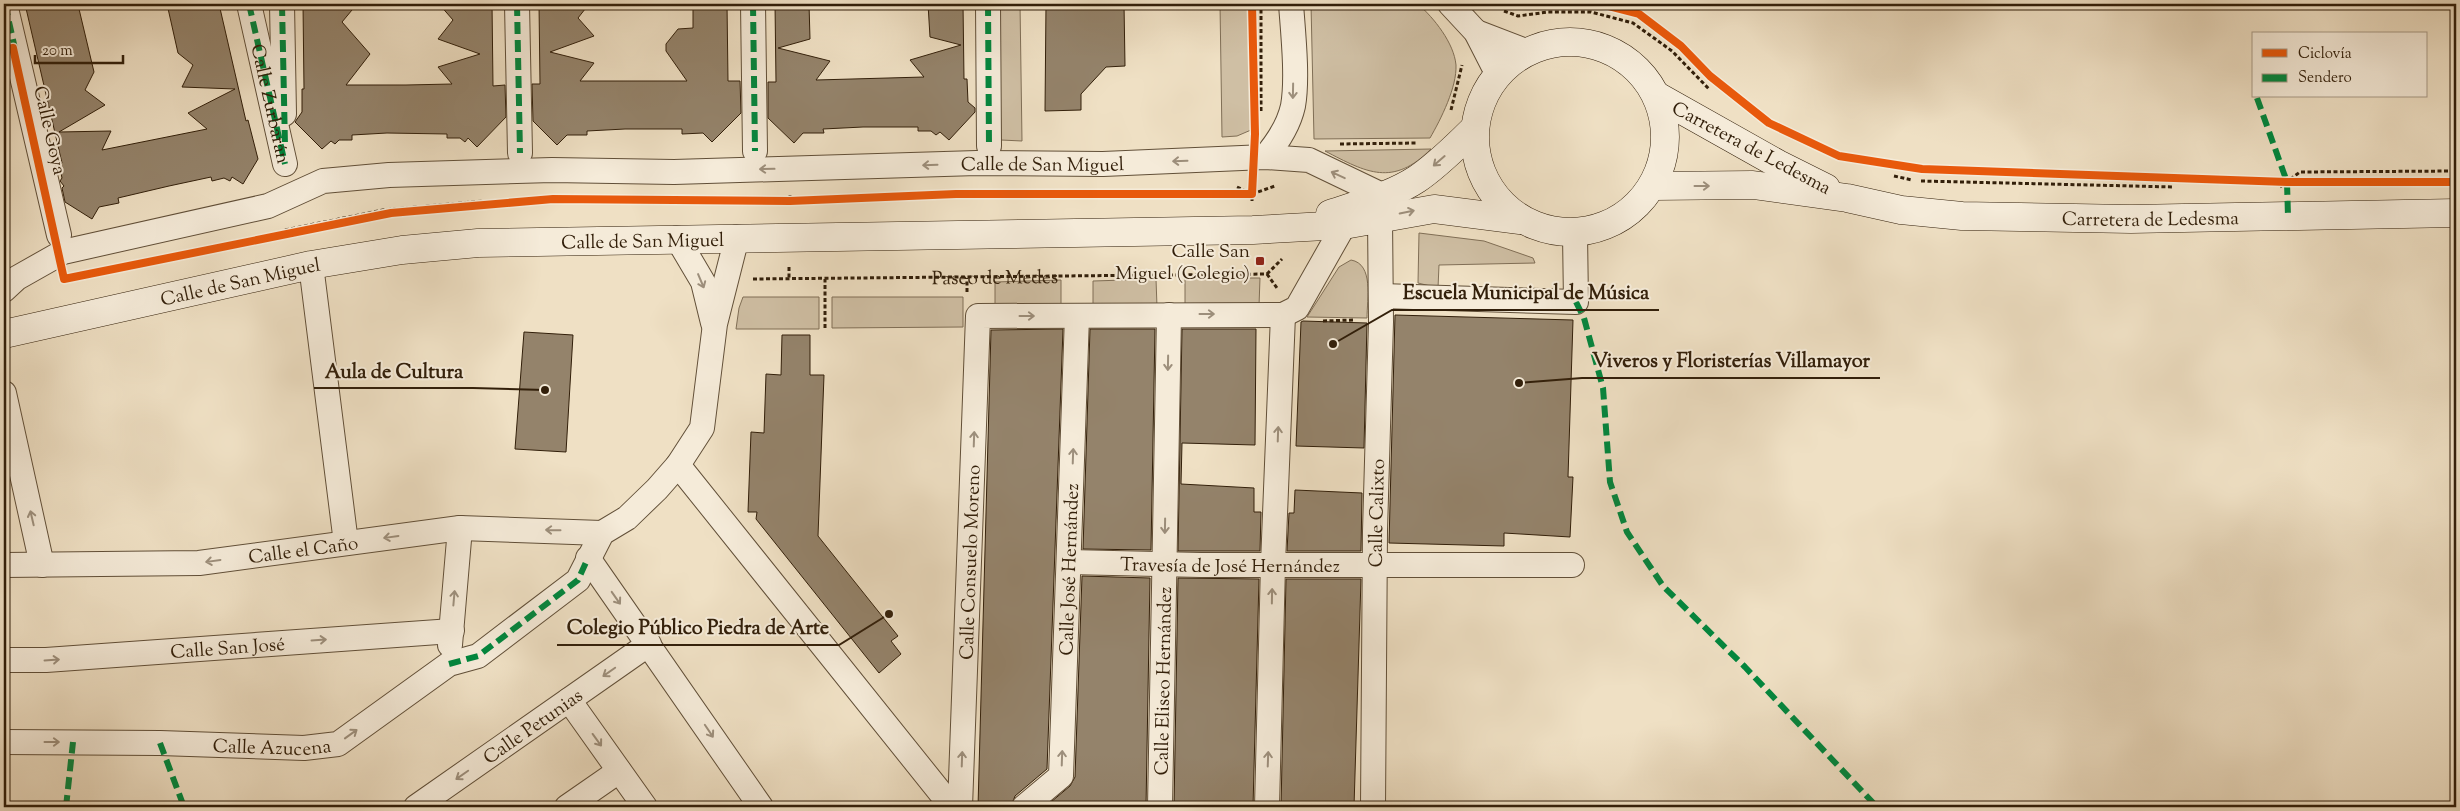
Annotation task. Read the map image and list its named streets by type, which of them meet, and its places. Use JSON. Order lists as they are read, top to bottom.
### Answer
{
  "streets": {
    "main road": ["Carretera de Ledesma", "Calle de San Miguel"],
    "street": [
      "Calle Zurbarán",
      "Calle Goya",
      "Paseo de Medes",
      "Calle Calixto",
      "Calle el Caño",
      "Calle Consuelo Moreno",
      "Travesía de José Hernández",
      "Calle José Hernández",
      "Calle San José",
      "Calle Eliseo Hernández",
      "Calle Petunias",
      "Calle Azucena"
    ]
  },
  "crossings": [
    ["Calle de San Miguel", "Calle Calixto"],
    ["Paseo de Medes", "Calle Consuelo Moreno"],
    ["Paseo de Medes", "Calle José Hernández"],
    ["Paseo de Medes", "Calle Eliseo Hernández"],
    ["Calle Calixto", "Travesía de José Hernández"],
    ["Travesía de José Hernández", "Calle José Hernández"],
    ["Travesía de José Hernández", "Calle Eliseo Hernández"]
  ],
  "one_way": [
    "Calle de San Miguel",
    "Calle el Caño",
    "Calle Consuelo Moreno",
    "Calle San José",
    "Calle Petunias",
    "Calle Azucena"
  ],
  "places": {
    "transit": ["Calle San Miguel (Colegio)"],
    "other": [
      "Escuela Municipal de Música",
      "Viveros y Floristerías Villamayor",
      "Aula de Cultura",
      "Colegio Público Piedra de Arte"
    ]
  },
  "legend": ["Ciclovía", "Sendero"],
  "scale_bar": "20 m"
}
